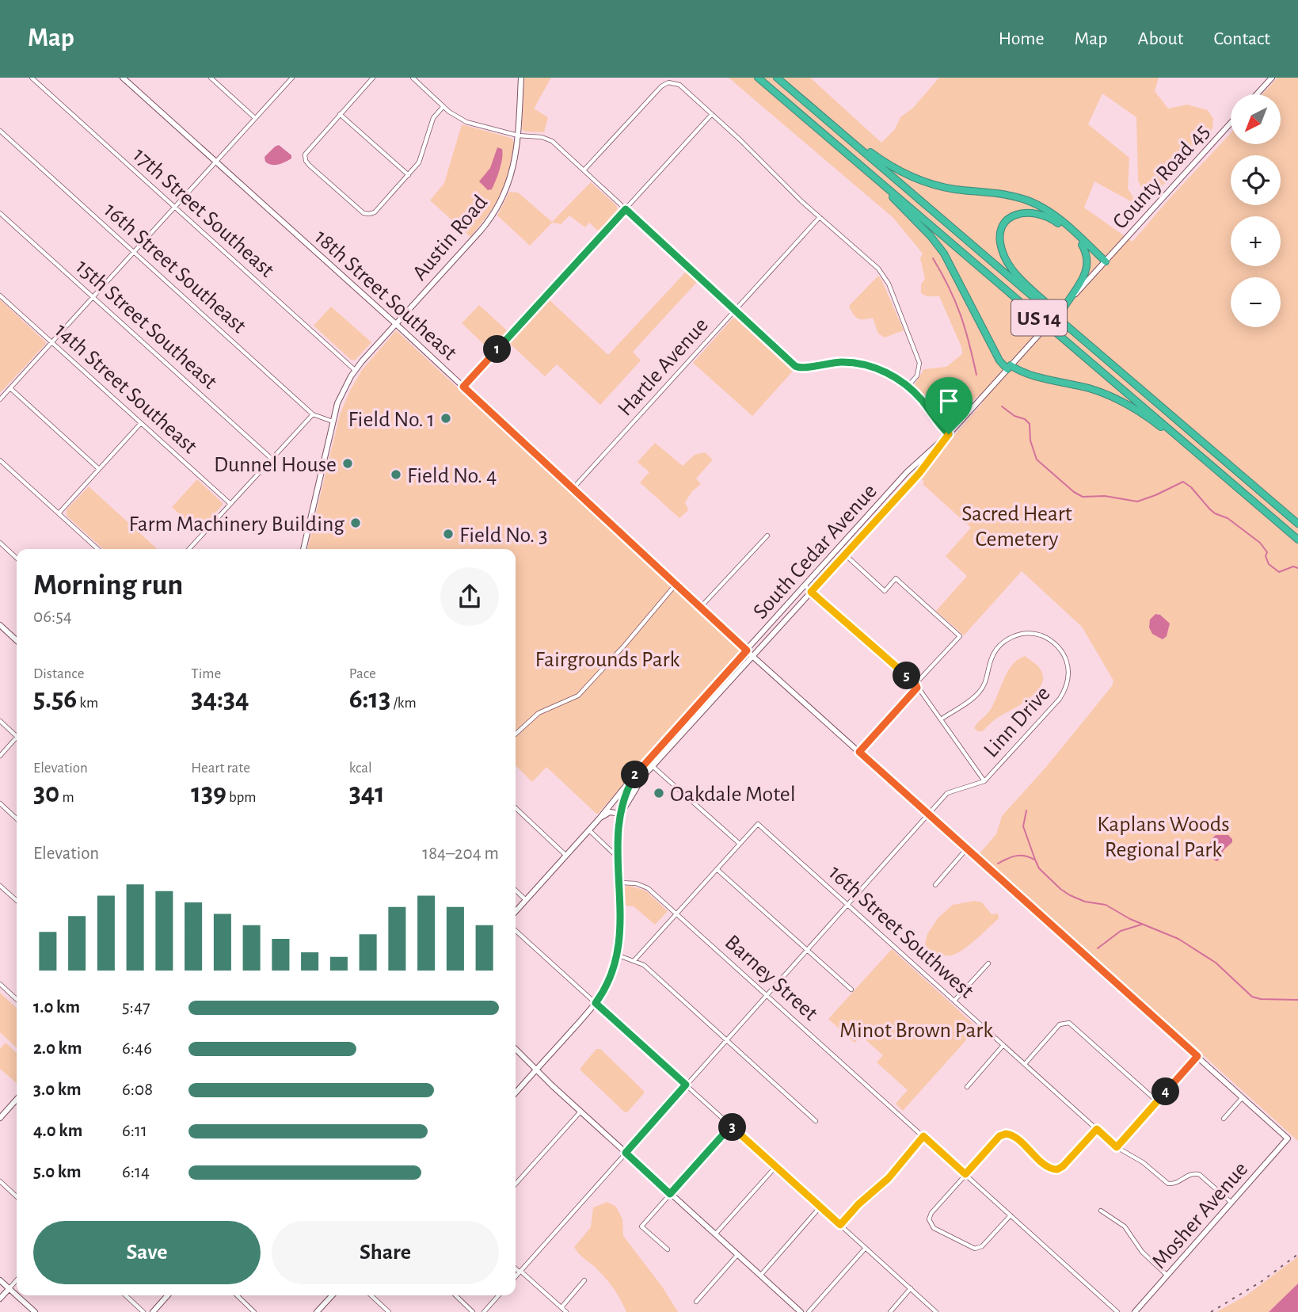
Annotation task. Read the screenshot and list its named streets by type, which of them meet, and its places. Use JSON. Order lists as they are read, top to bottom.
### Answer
{
  "streets": {
    "highway": ["US 14"],
    "street": [
      "County Road 45",
      "17th Street Southeast",
      "Austin Road",
      "16th Street Southeast",
      "18th Street Southeast",
      "15th Street Southeast",
      "Hartle Avenue",
      "14th Street Southeast",
      "South Cedar Avenue",
      "Linn Drive",
      "16th Street Southwest",
      "Barney Street",
      "Mosher Avenue"
    ]
  },
  "crossings": [
    ["County Road 45", "South Cedar Avenue"],
    ["17th Street Southeast", "Austin Road"],
    ["Austin Road", "16th Street Southeast"],
    ["Austin Road", "18th Street Southeast"],
    ["18th Street Southeast", "Hartle Avenue"],
    ["18th Street Southeast", "South Cedar Avenue"],
    ["18th Street Southeast", "Linn Drive"],
    ["18th Street Southeast", "Mosher Avenue"],
    ["Linn Drive", "16th Street Southwest"],
    ["Linn Drive", "Barney Street"],
    ["16th Street Southwest", "Mosher Avenue"]
  ],
  "parks": [
    "Sacred Heart Cemetery",
    "Fairgrounds Park",
    "Kaplans Woods Regional Park",
    "Minot Brown Park"
  ],
  "places": [
    "Field No. 1",
    "Dunnel House",
    "Field No. 4",
    "Farm Machinery Building",
    "Field No. 3",
    "Oakdale Motel"
  ],
  "north": "bottom left",
  "page": {
    "header": "Map",
    "nav": [
      "Home",
      "Map",
      "About",
      "Contact"
    ],
    "map_buttons": ["+", "−"],
    "pins": [
      "1",
      "5",
      "2",
      "4",
      "3"
    ],
    "heading": ["Morning run", "06:54"],
    "stats": [
      ["Distance", "5.56 km"],
      ["Time", "34:34"],
      ["Pace", "6:13 /km"],
      ["Elevation", "30 m"],
      ["Heart rate", "139 bpm"],
      ["kcal", "341"]
    ],
    "chart": ["Elevation", "184–204 m"],
    "list": [
      {
        "name": "1.0 km",
        "note": "5:47"
      },
      {
        "name": "2.0 km",
        "note": "6:46"
      },
      {
        "name": "3.0 km",
        "note": "6:08"
      },
      {
        "name": "4.0 km",
        "note": "6:11"
      },
      {
        "name": "5.0 km",
        "note": "6:14"
      }
    ],
    "buttons": ["Save", "Share"]
  }
}
